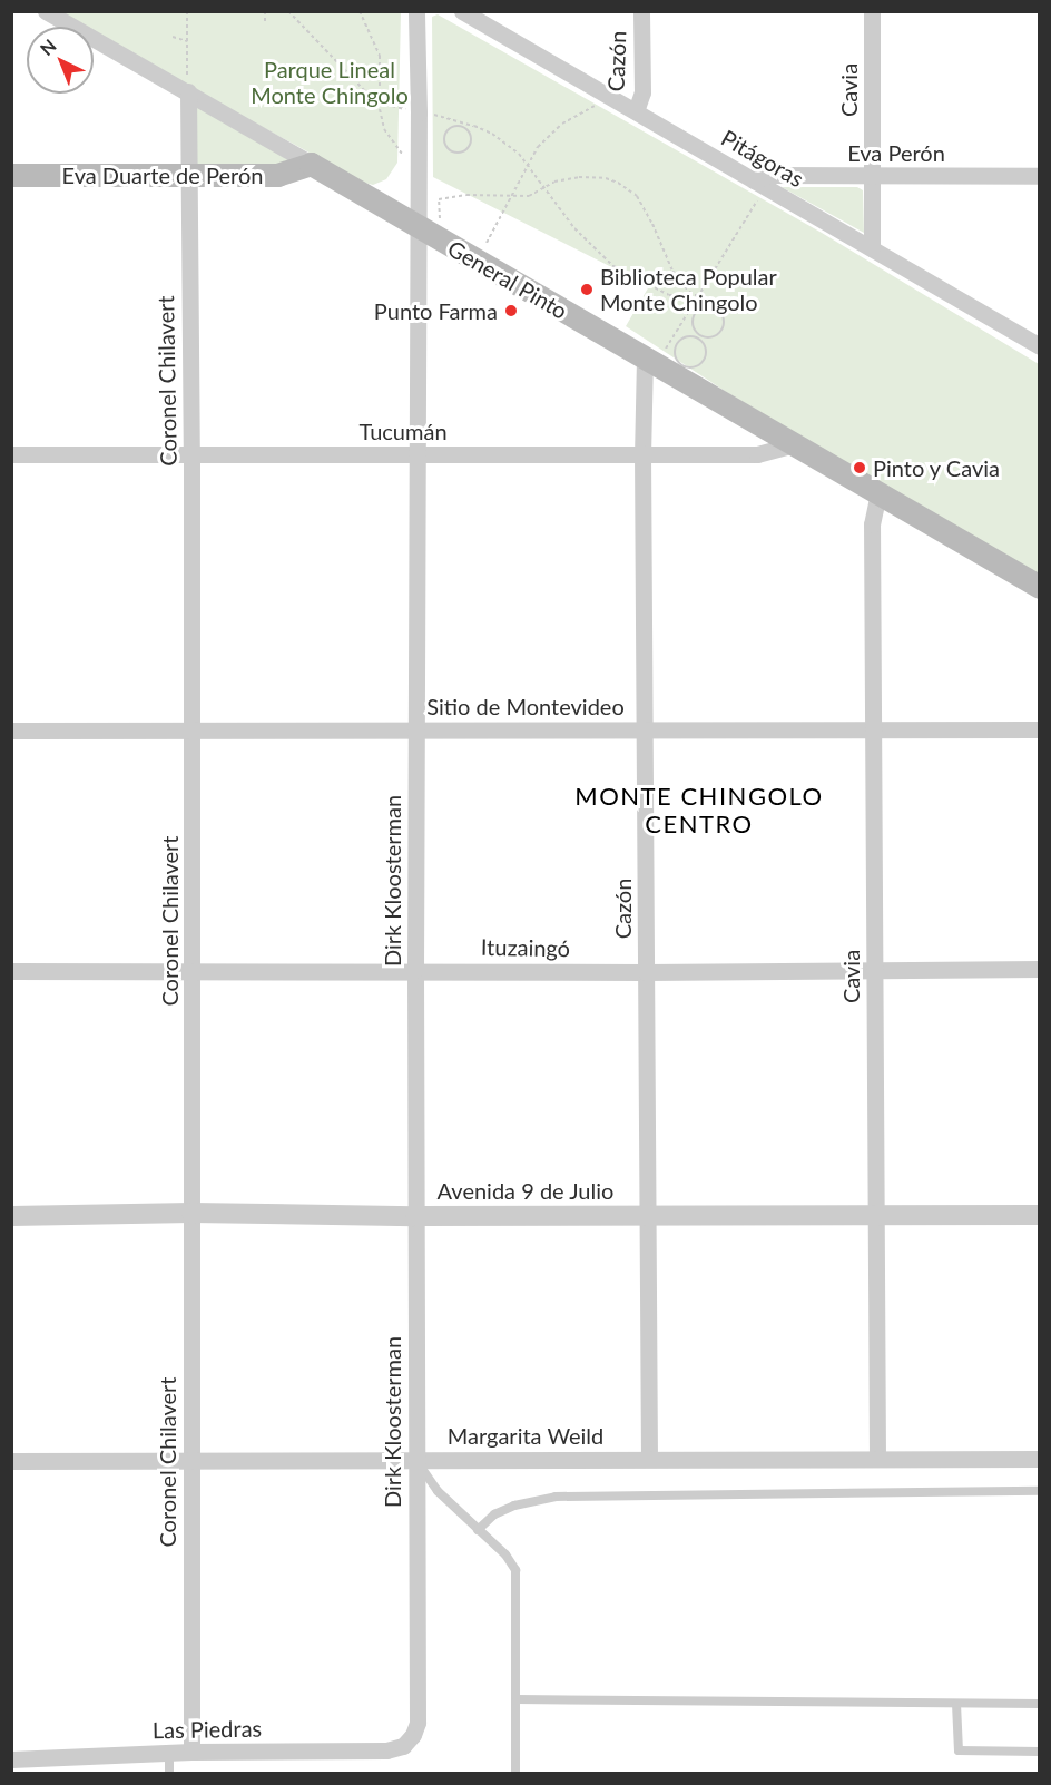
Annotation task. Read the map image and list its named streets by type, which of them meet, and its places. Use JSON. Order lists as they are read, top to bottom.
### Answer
{
  "streets": {
    "main road": ["Eva Duarte de Perón", "General Pinto"],
    "street": [
      "Cazón",
      "Cavia",
      "Eva Perón",
      "Pitágoras",
      "Coronel Chilavert",
      "Tucumán",
      "Sitio de Montevideo",
      "Dirk Kloosterman",
      "Ituzaingó",
      "Avenida 9 de Julio",
      "Margarita Weild",
      "Las Piedras"
    ]
  },
  "crossings": [
    ["Cazón", "Pitágoras"],
    ["Cazón", "General Pinto"],
    ["Cazón", "Tucumán"],
    ["Cazón", "Sitio de Montevideo"],
    ["Cazón", "Ituzaingó"],
    ["Cazón", "Avenida 9 de Julio"],
    ["Cazón", "Margarita Weild"],
    ["Cavia", "Eva Perón"],
    ["Cavia", "Pitágoras"],
    ["Cavia", "General Pinto"],
    ["Cavia", "Sitio de Montevideo"],
    ["Cavia", "Ituzaingó"],
    ["Cavia", "Avenida 9 de Julio"],
    ["Cavia", "Margarita Weild"],
    ["Eva Perón", "Pitágoras"],
    ["Eva Duarte de Perón", "General Pinto"],
    ["Eva Duarte de Perón", "Coronel Chilavert"],
    ["General Pinto", "Coronel Chilavert"],
    ["General Pinto", "Tucumán"],
    ["General Pinto", "Dirk Kloosterman"],
    ["Coronel Chilavert", "Tucumán"],
    ["Coronel Chilavert", "Sitio de Montevideo"],
    ["Coronel Chilavert", "Ituzaingó"],
    ["Coronel Chilavert", "Avenida 9 de Julio"],
    ["Coronel Chilavert", "Margarita Weild"],
    ["Coronel Chilavert", "Las Piedras"],
    ["Tucumán", "Dirk Kloosterman"],
    ["Sitio de Montevideo", "Dirk Kloosterman"],
    ["Dirk Kloosterman", "Ituzaingó"],
    ["Dirk Kloosterman", "Avenida 9 de Julio"],
    ["Dirk Kloosterman", "Margarita Weild"],
    ["Dirk Kloosterman", "Las Piedras"]
  ],
  "districts": ["MONTE CHINGOLO CENTRO"],
  "parks": ["Parque Lineal Monte Chingolo"],
  "places": ["Biblioteca Popular Monte Chingolo", "Punto Farma", "Pinto y Cavia"],
  "north": "top left"
}
